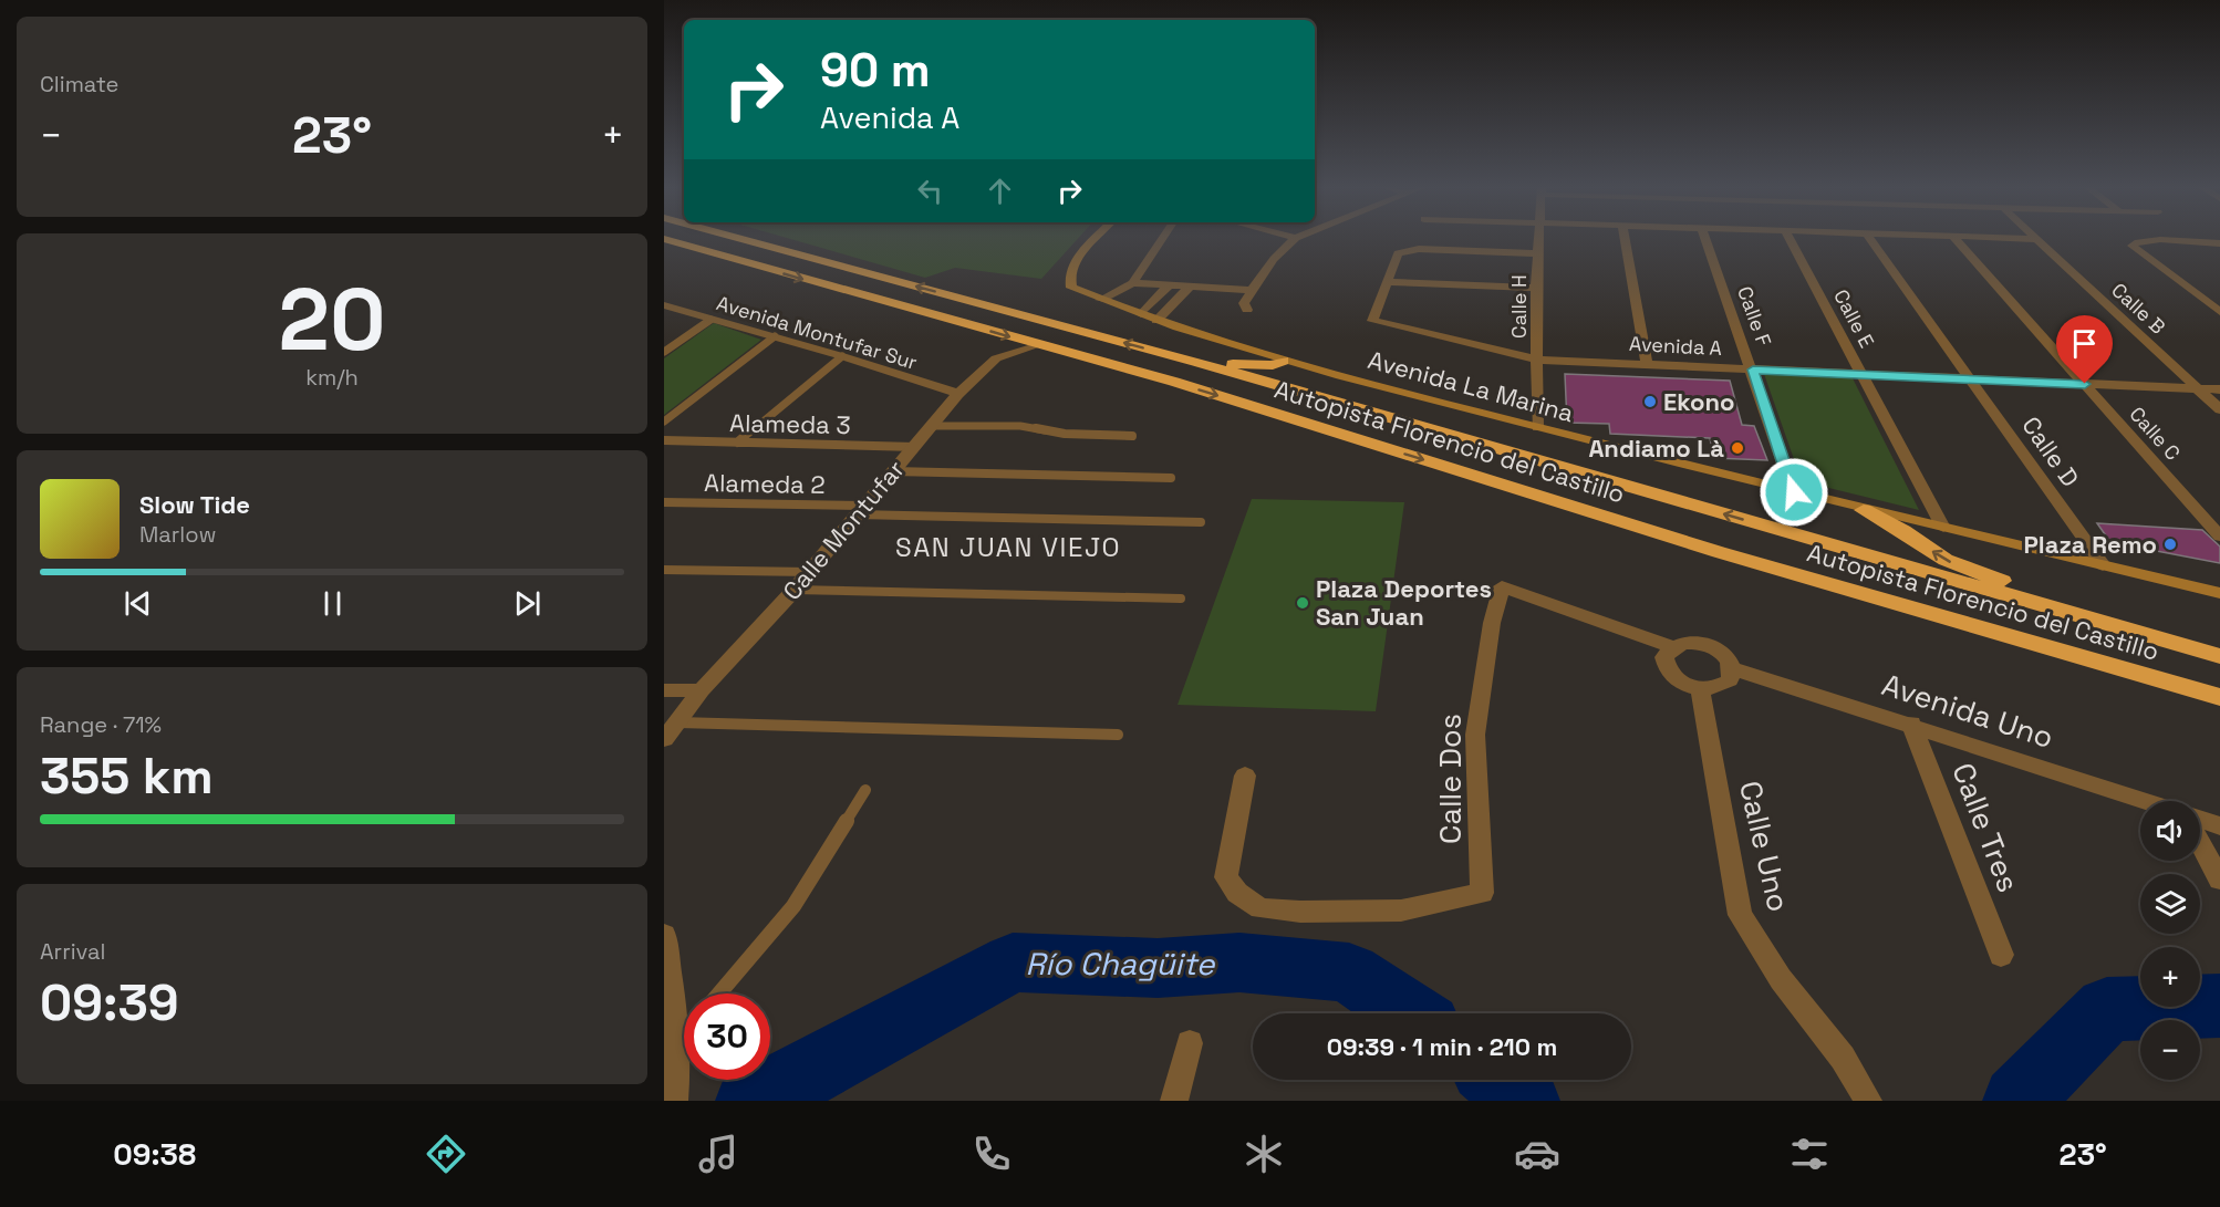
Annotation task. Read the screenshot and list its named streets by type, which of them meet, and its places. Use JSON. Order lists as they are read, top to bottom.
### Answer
{
  "streets": {
    "highway": ["Autopista Florencio del Castillo"],
    "street": [
      "Calle H",
      "Calle B",
      "Calle F",
      "Calle E",
      "Avenida Montufar Sur",
      "Avenida A",
      "Avenida La Marina",
      "Calle C",
      "Calle D",
      "Calle Montufar",
      "Avenida Uno",
      "Calle Dos",
      "Calle Tres",
      "Calle Uno"
    ],
    "lane": ["Alameda 3", "Alameda 2"]
  },
  "crossings": [
    ["Calle H", "Avenida A"],
    ["Calle H", "Avenida La Marina"],
    ["Calle B", "Avenida A"],
    ["Calle F", "Avenida A"],
    ["Calle F", "Avenida La Marina"],
    ["Calle E", "Avenida A"],
    ["Calle E", "Avenida La Marina"],
    ["Avenida Montufar Sur", "Calle Montufar"],
    ["Avenida A", "Calle C"],
    ["Avenida A", "Calle D"],
    ["Avenida La Marina", "Calle D"],
    ["Alameda 3", "Calle Montufar"],
    ["Autopista Florencio del Castillo", "Calle Montufar"],
    ["Alameda 2", "Calle Montufar"],
    ["Avenida Uno", "Calle Dos"],
    ["Avenida Uno", "Calle Tres"],
    ["Avenida Uno", "Calle Uno"],
    ["Calle Dos", "Calle Uno"]
  ],
  "districts": ["SAN JUAN VIEJO"],
  "water": ["Río Chagüite"],
  "places": [
    "Ekono",
    "Andiamo Là",
    "Plaza Remo",
    "Plaza Deportes San Juan"
  ],
  "page": {
    "tile": [
      "Climate",
      ["20", "km/h"],
      ["Range · 71%", "355 km"],
      ["Arrival", "09:39"]
    ],
    "turn": ["90 m", "Avenida A"],
    "heat": ["−", "23°", "+"],
    "song": ["Slow Tide", "Marlow"],
    "map_buttons": ["+", "−"],
    "limit": "30",
    "trip": "09:39 · 1 min · 210 m",
    "tabs": ["09:38", "23°"]
  }
}
